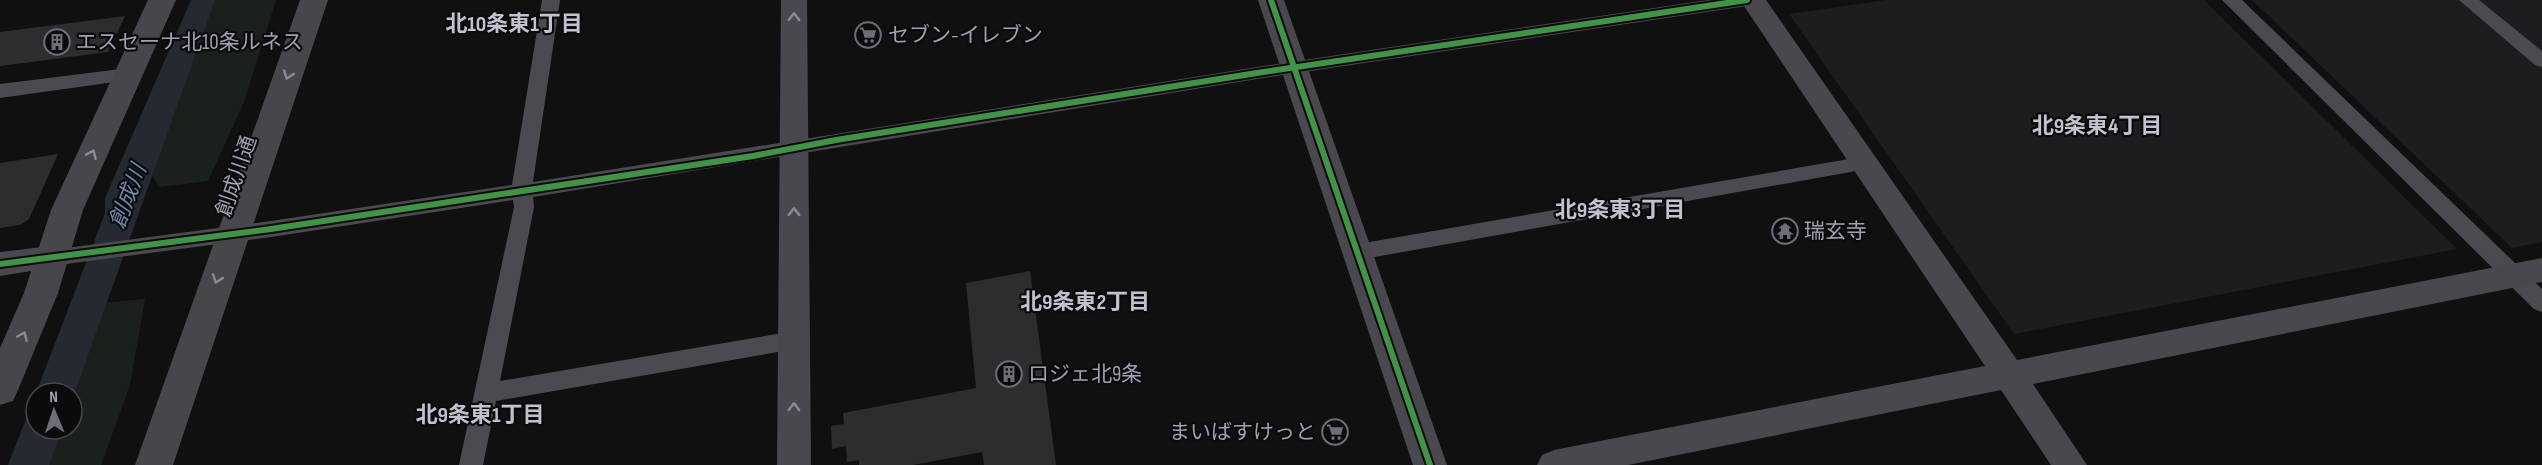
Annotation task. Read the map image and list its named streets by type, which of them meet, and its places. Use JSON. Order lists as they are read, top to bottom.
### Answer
{
  "streets": {
    "highway": ["創成川通"]
  },
  "districts": [
    "北10条東1丁目",
    "北9条東4丁目",
    "北9条東3丁目",
    "北9条東2丁目",
    "北9条東1丁目"
  ],
  "water": ["創成川"],
  "places": {
    "supermarket": ["セブン-イレブン", "まいばすけっと"],
    "building": ["エスセーナ北10条ルネス", "ロジェ北9条"],
    "temple": ["瑞玄寺"]
  },
  "north": "top"
}
